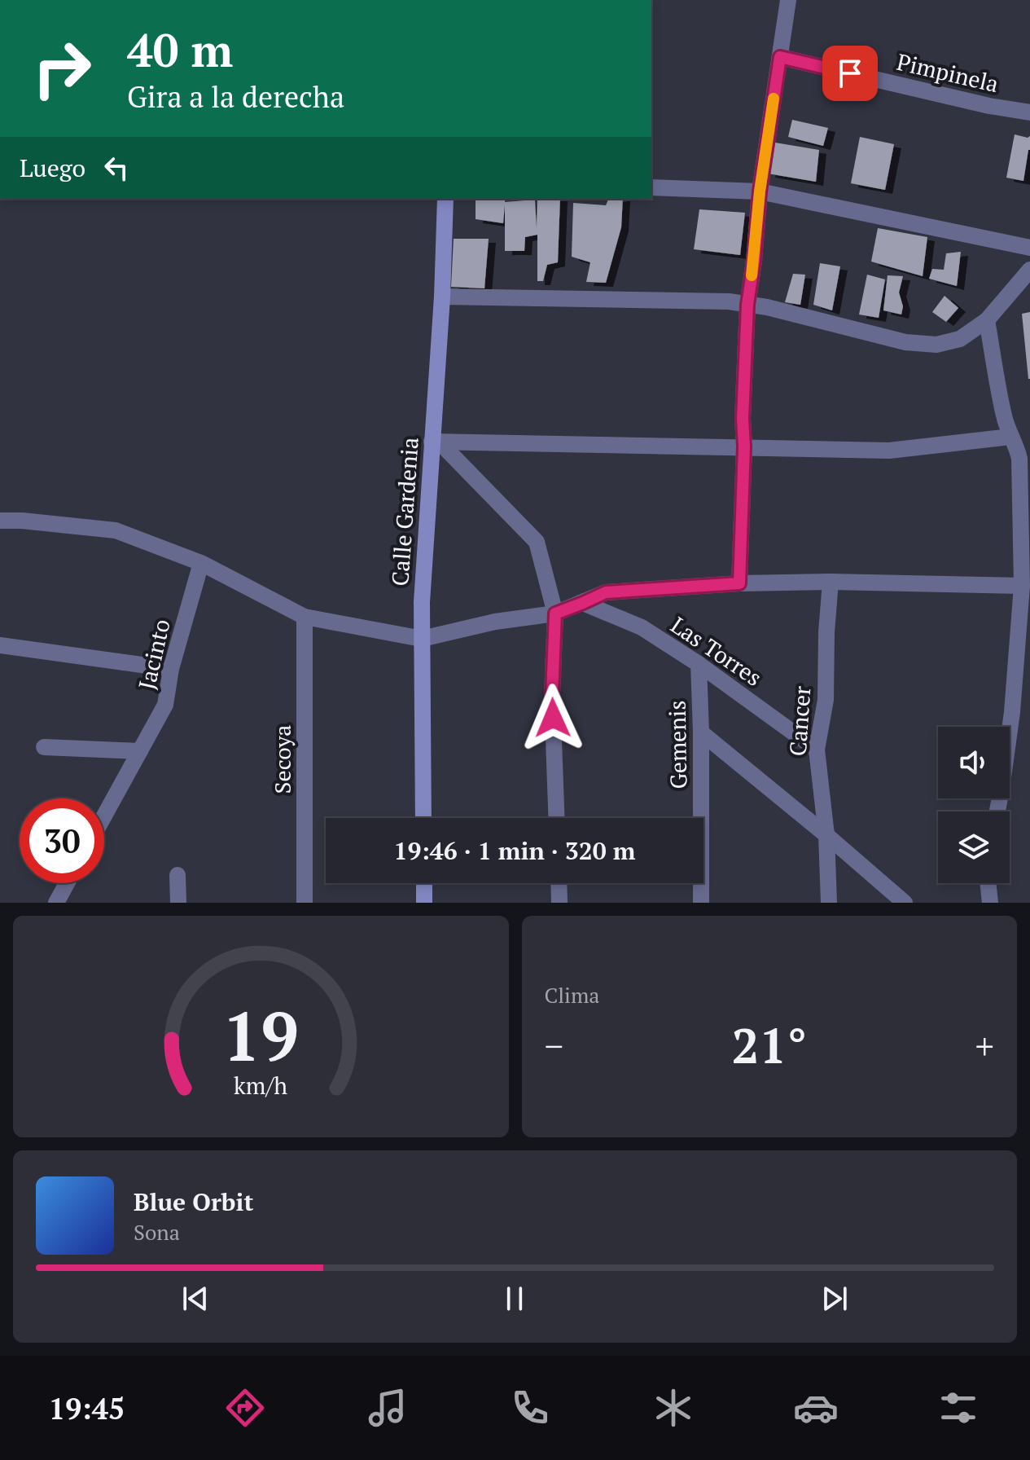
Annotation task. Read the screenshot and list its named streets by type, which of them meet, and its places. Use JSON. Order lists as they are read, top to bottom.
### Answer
{
  "streets": {
    "street": [
      "Pimpinela",
      "Calle Gardenia",
      "Las Torres",
      "Jacinto",
      "Cancer",
      "Gemenis",
      "Secoya"
    ]
  },
  "crossings": [
    ["Las Torres", "Cancer"],
    ["Las Torres", "Gemenis"]
  ],
  "page": {
    "turn": ["40 m", "Gira a la derecha"],
    "then": "Luego",
    "limit": "30",
    "trip": "19:46 · 1 min · 320 m",
    "tile": "Clima",
    "heat": ["−", "21°", "+"],
    "song": ["Blue Orbit", "Sona"],
    "tabs": "19:45",
    "gauge": ["19", "km/h"]
  }
}
